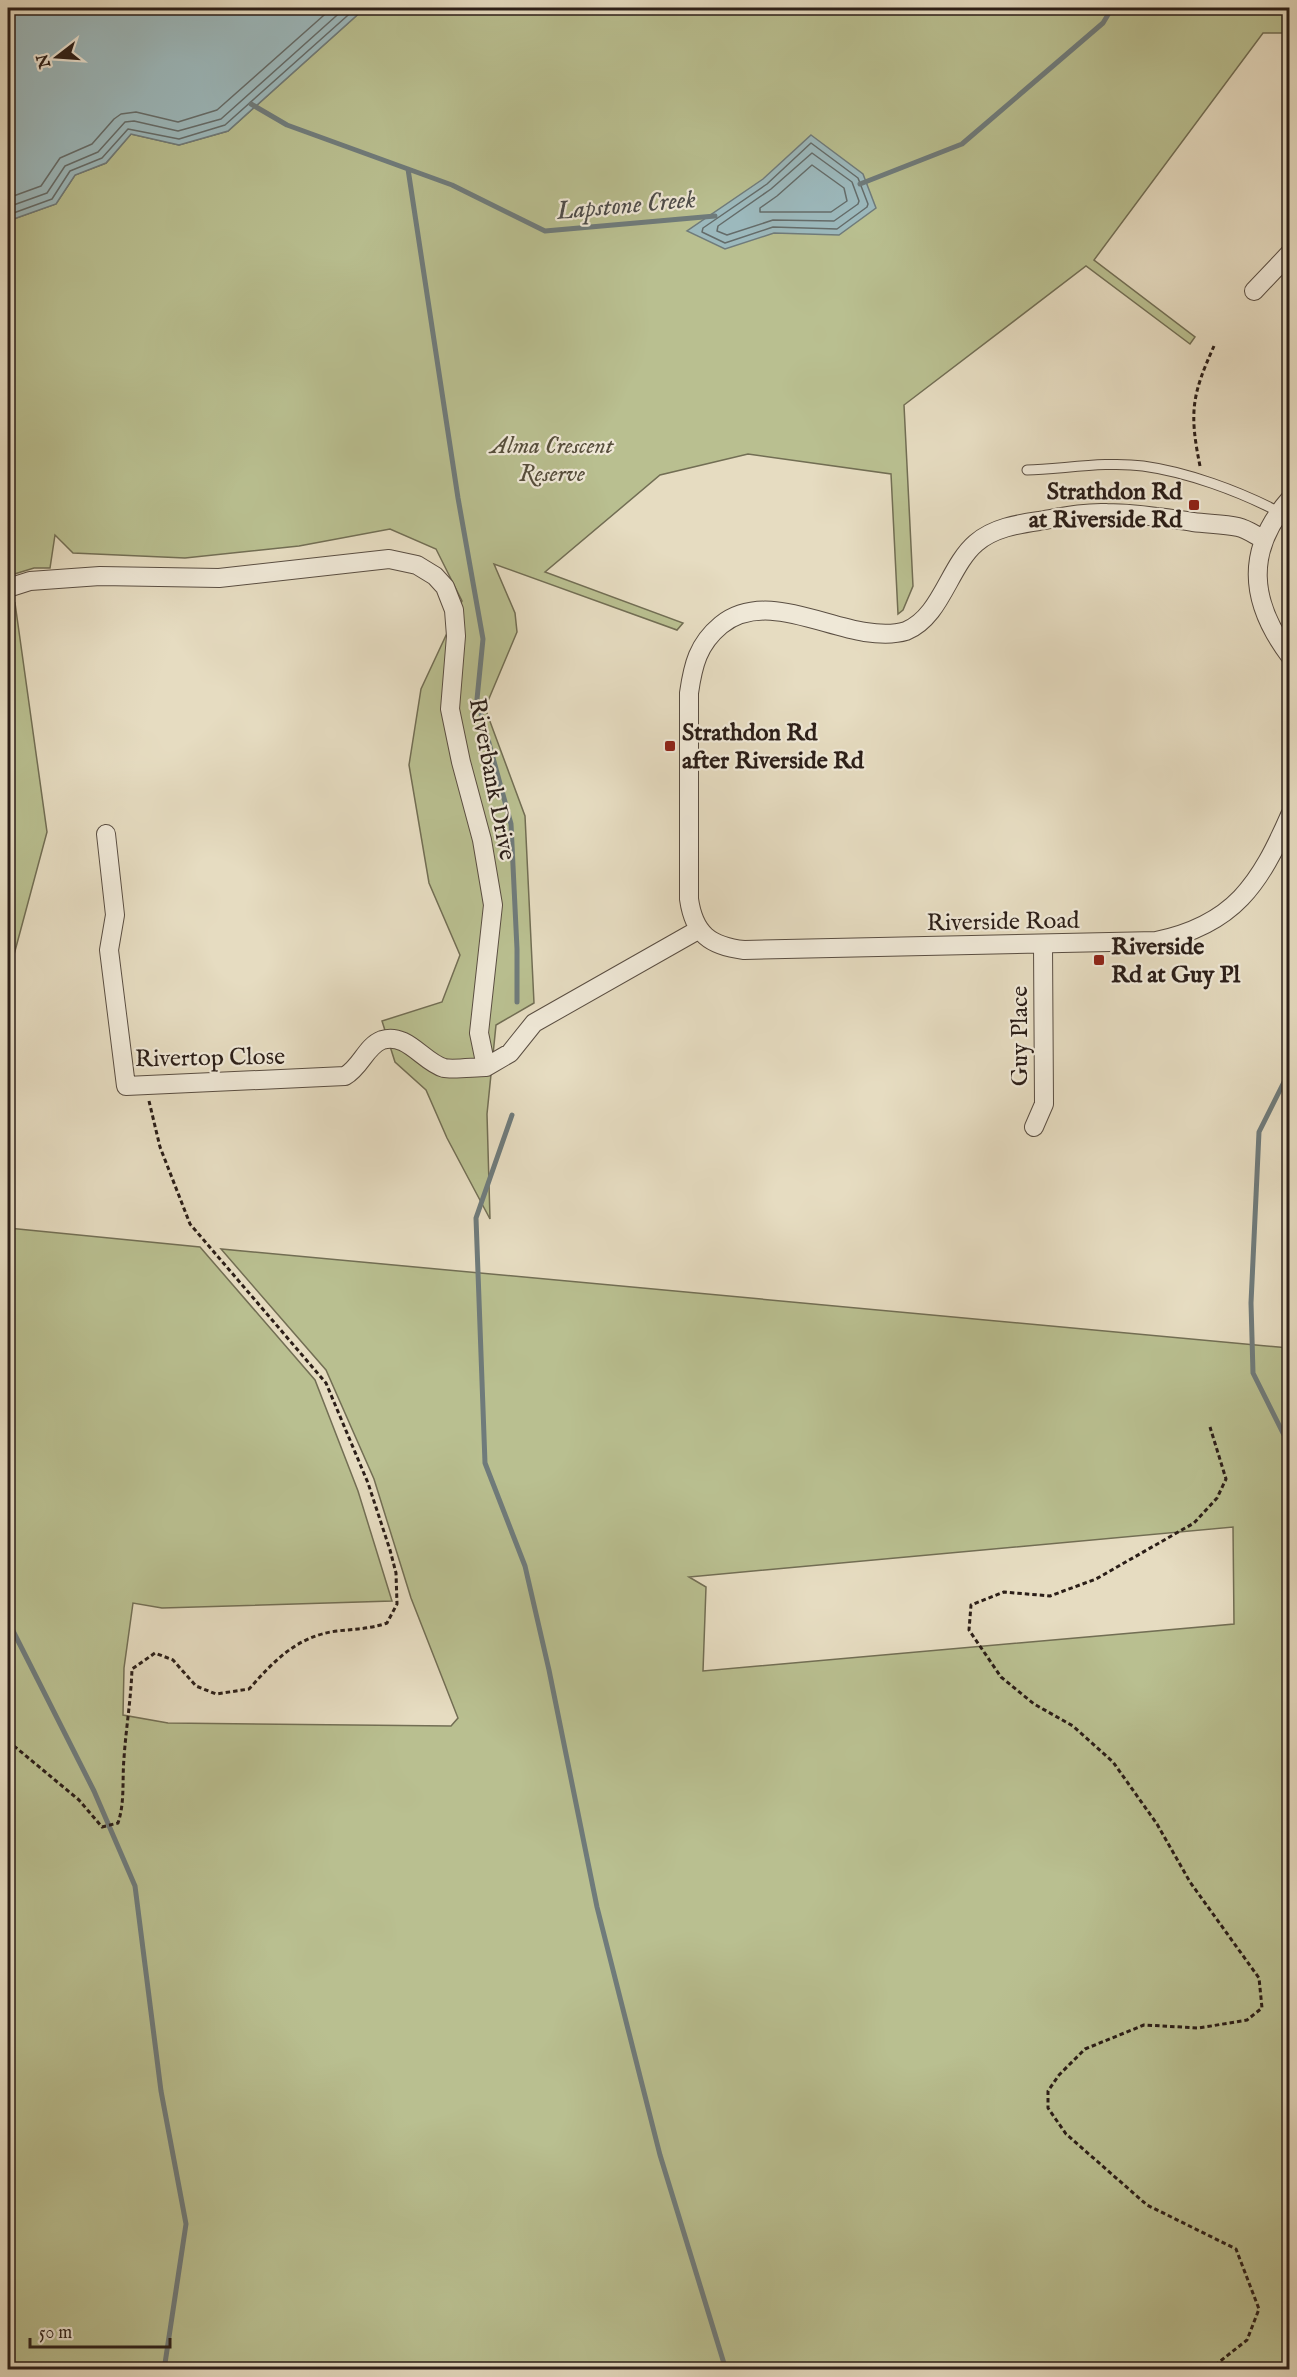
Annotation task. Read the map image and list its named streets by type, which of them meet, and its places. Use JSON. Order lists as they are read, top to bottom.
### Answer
{
  "streets": {
    "street": [
      "Riverbank Drive",
      "Riverside Road",
      "Guy Place",
      "Rivertop Close"
    ]
  },
  "crossings": [
    ["Riverbank Drive", "Rivertop Close"],
    ["Riverside Road", "Guy Place"]
  ],
  "water": ["Lapstone Creek"],
  "parks": ["Alma Crescent Reserve"],
  "places": {
    "transit": ["Strathdon Rd at Riverside Rd", "Strathdon Rd after Riverside Rd", "Riverside Rd at Guy Pl"]
  },
  "scale_bar": "50 m",
  "north": "left"
}
